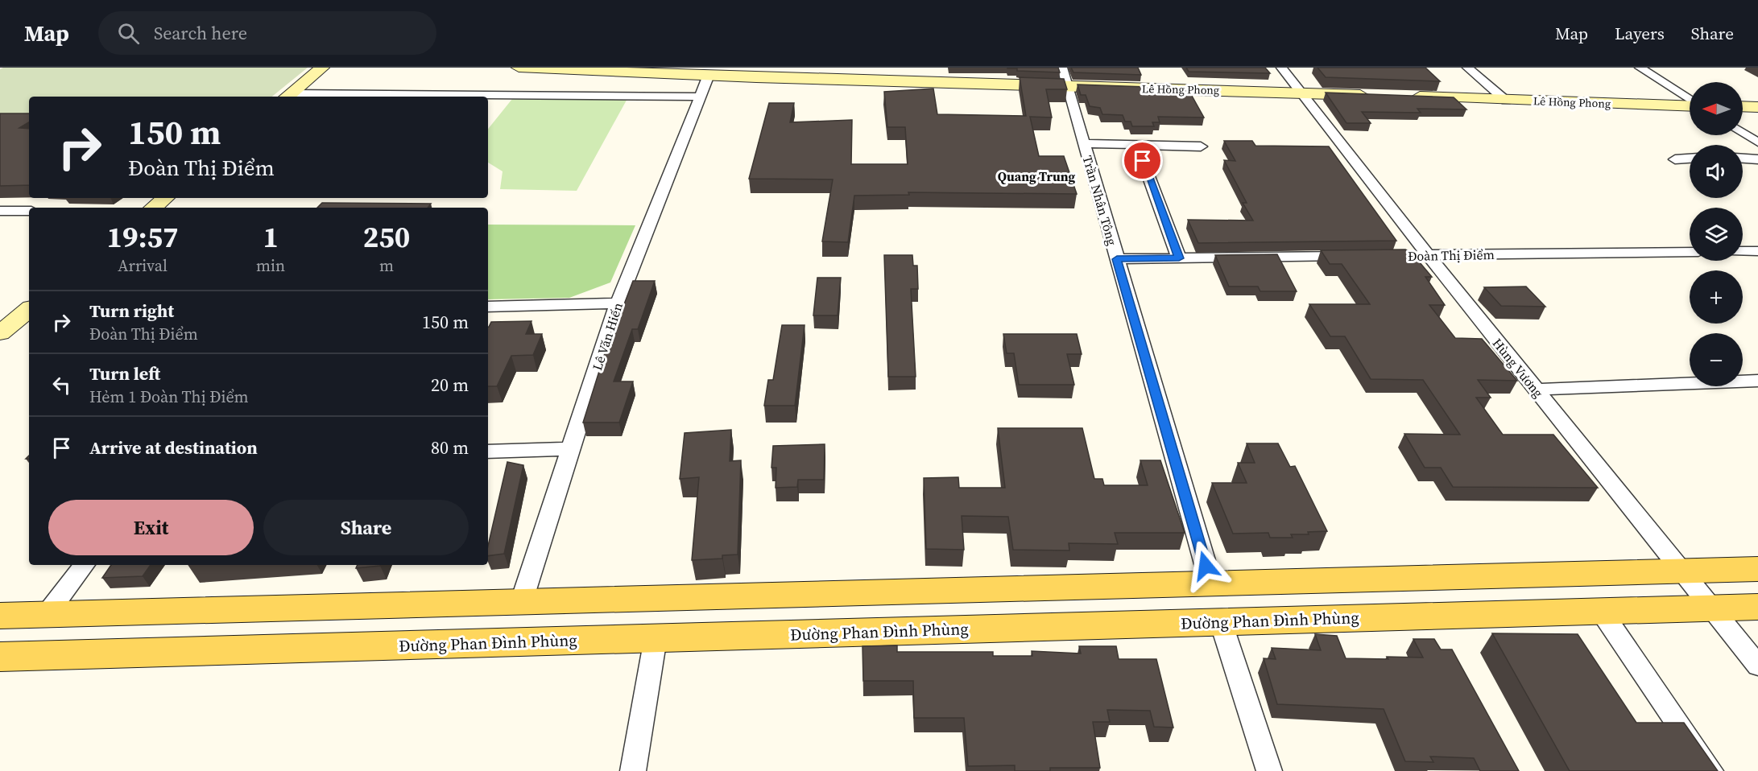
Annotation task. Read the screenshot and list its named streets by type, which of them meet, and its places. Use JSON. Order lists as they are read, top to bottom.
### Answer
{
  "streets": {
    "main road": ["Đường Phan Đình Phùng"],
    "street": [
      "Lê Hồng Phong",
      "Trần Nhân Tông",
      "Đoàn Thị Điểm",
      "Lê Văn Hiến",
      "Hùng Vương"
    ]
  },
  "crossings": [
    ["Lê Hồng Phong", "Trần Nhân Tông"],
    ["Lê Hồng Phong", "Lê Văn Hiến"],
    ["Lê Hồng Phong", "Hùng Vương"],
    ["Đoàn Thị Điểm", "Hùng Vương"],
    ["Hùng Vương", "Đường Phan Đình Phùng"]
  ],
  "districts": ["Quang Trung"],
  "north": "left",
  "page": {
    "header": "Map",
    "search": "Search here",
    "nav": ["Map", "Layers", "Share"],
    "map_buttons": ["+", "−"],
    "turn": ["150 m", "Đoàn Thị Điểm"],
    "eta": [
      "19:57",
      "Arrival",
      "1",
      "min",
      "250",
      "m"
    ],
    "list": [
      {
        "name": "Turn right",
        "note": "Đoàn Thị Điểm",
        "value": "150 m"
      },
      {
        "name": "Turn left",
        "note": "Hẻm 1 Đoàn Thị Điểm",
        "value": "20 m"
      },
      {
        "name": "Arrive at destination",
        "value": "80 m"
      }
    ],
    "buttons": ["Exit", "Share"]
  }
}
